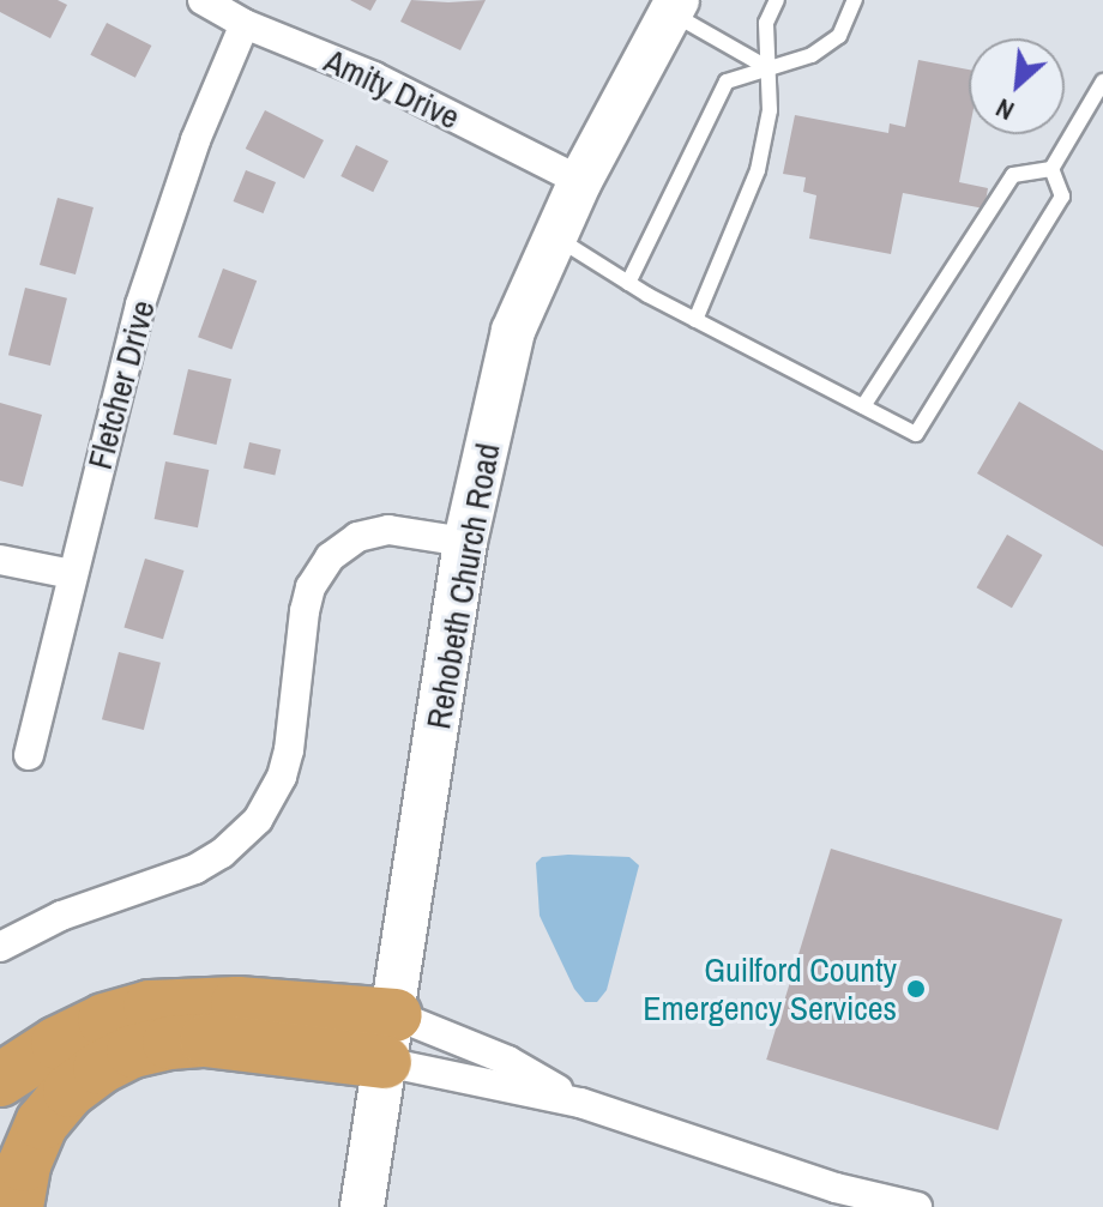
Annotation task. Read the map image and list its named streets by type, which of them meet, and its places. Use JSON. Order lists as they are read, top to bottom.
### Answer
{
  "streets": {
    "street": ["Amity Drive", "Fletcher Drive", "Rehobeth Church Road"]
  },
  "crossings": [
    ["Amity Drive", "Fletcher Drive"],
    ["Amity Drive", "Rehobeth Church Road"]
  ],
  "places": ["Guilford County Emergency Services"],
  "north": "bottom left"
}
